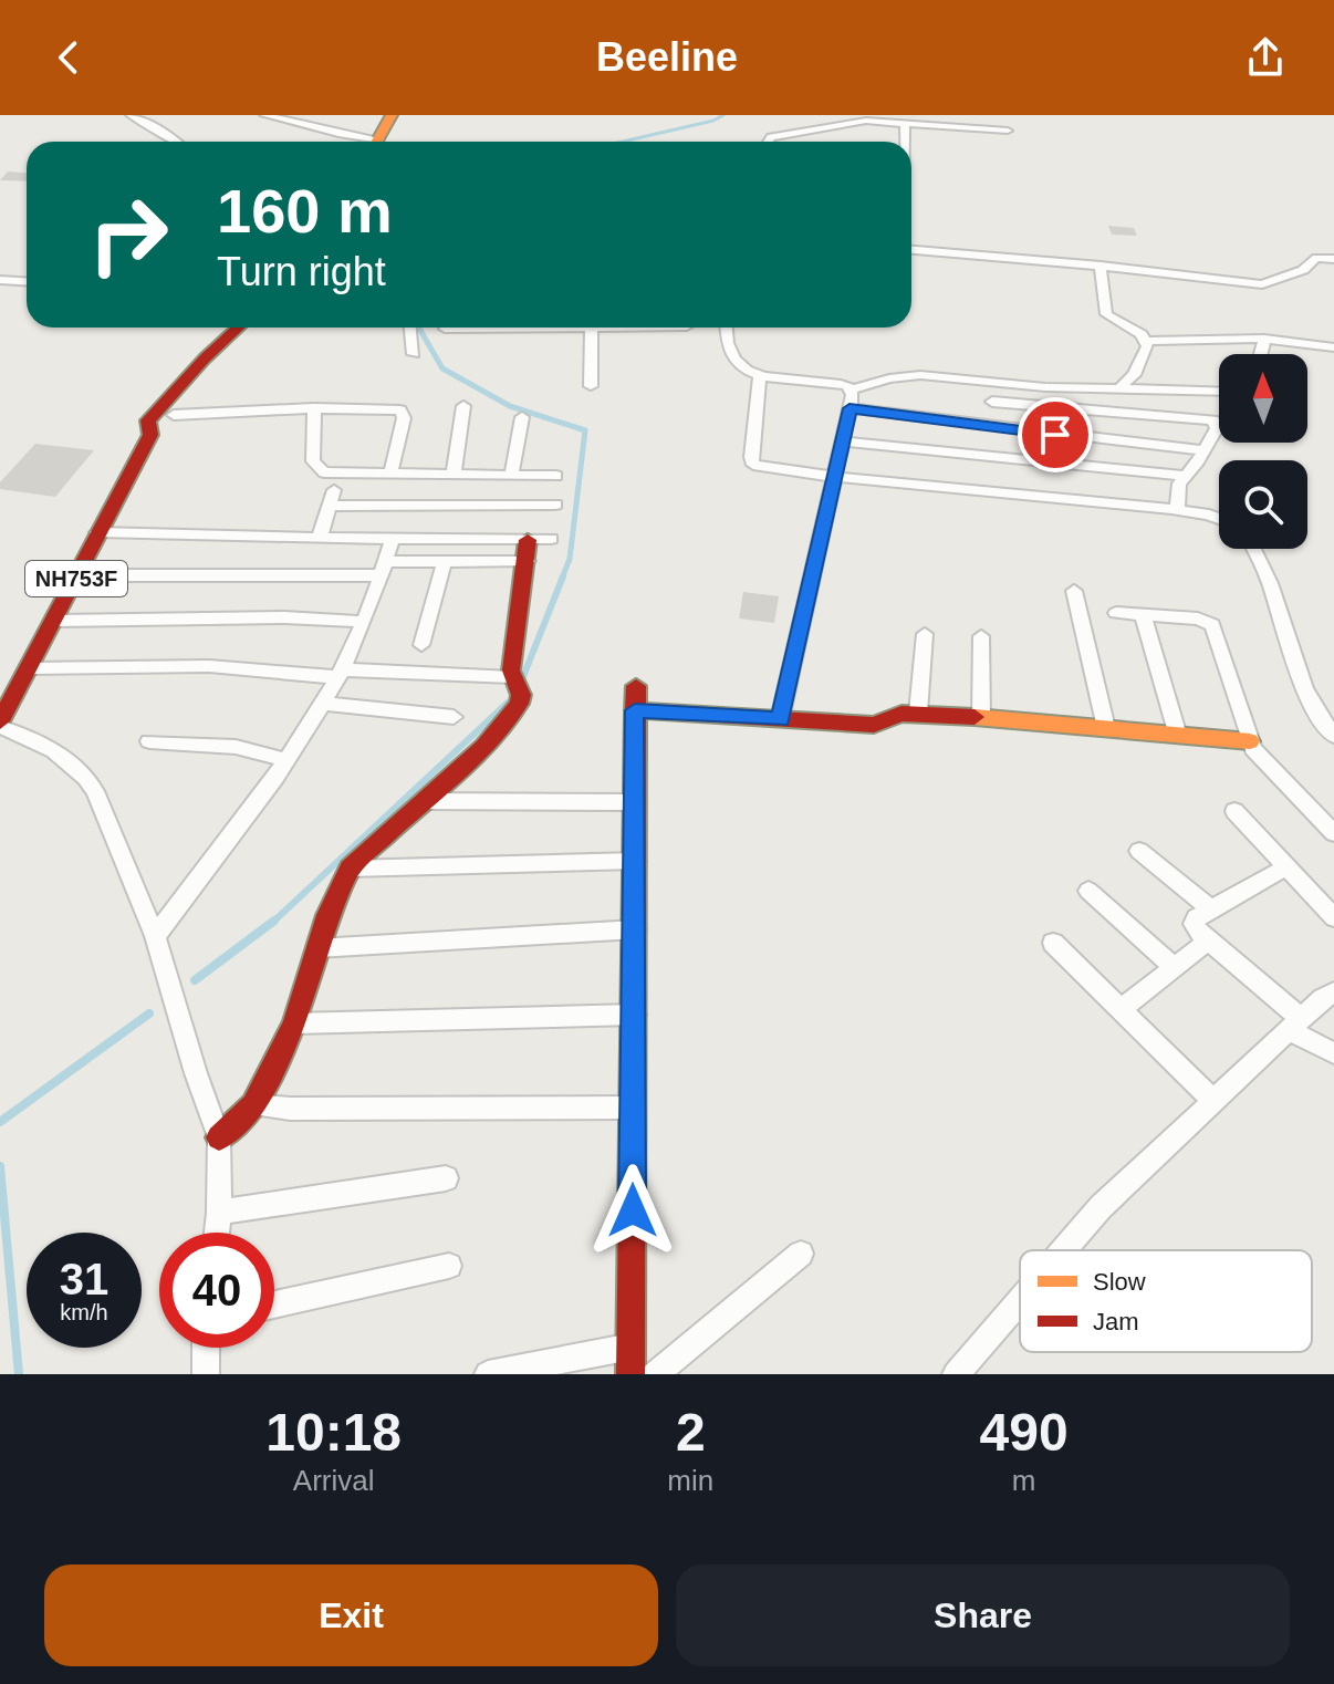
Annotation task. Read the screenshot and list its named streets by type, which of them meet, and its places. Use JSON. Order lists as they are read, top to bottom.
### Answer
{
  "streets": {
    "main road": ["NH753F"]
  },
  "legend": ["Slow", "Jam"],
  "north": "top",
  "page": {
    "header": "Beeline",
    "turn": ["160 m", "Turn right"],
    "speed": "31 km/h",
    "limit": "40",
    "eta": [
      "10:18",
      "Arrival",
      "2",
      "min",
      "490",
      "m"
    ],
    "buttons": ["Exit", "Share"]
  }
}
